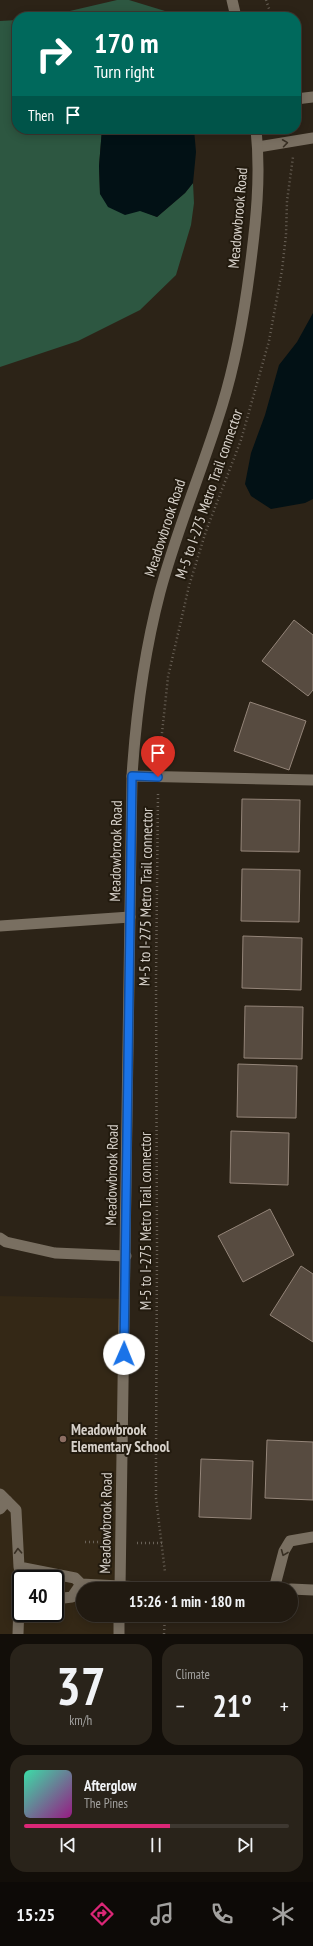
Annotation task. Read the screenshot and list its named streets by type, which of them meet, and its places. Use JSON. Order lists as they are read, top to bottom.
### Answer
{
  "streets": {
    "street": ["Meadowbrook Road"],
    "path": ["M-5 to I-275 Metro Trail connector"]
  },
  "places": ["Meadowbrook Elementary School"],
  "page": {
    "turn": ["170 m", "Turn right"],
    "then": "Then",
    "limit": "40",
    "trip": "15:26 · 1 min · 180 m",
    "tile": [
      ["37", "km/h"],
      "Climate"
    ],
    "heat": ["−", "21°", "+"],
    "song": ["Afterglow", "The Pines"],
    "tabs": "15:25"
  }
}
